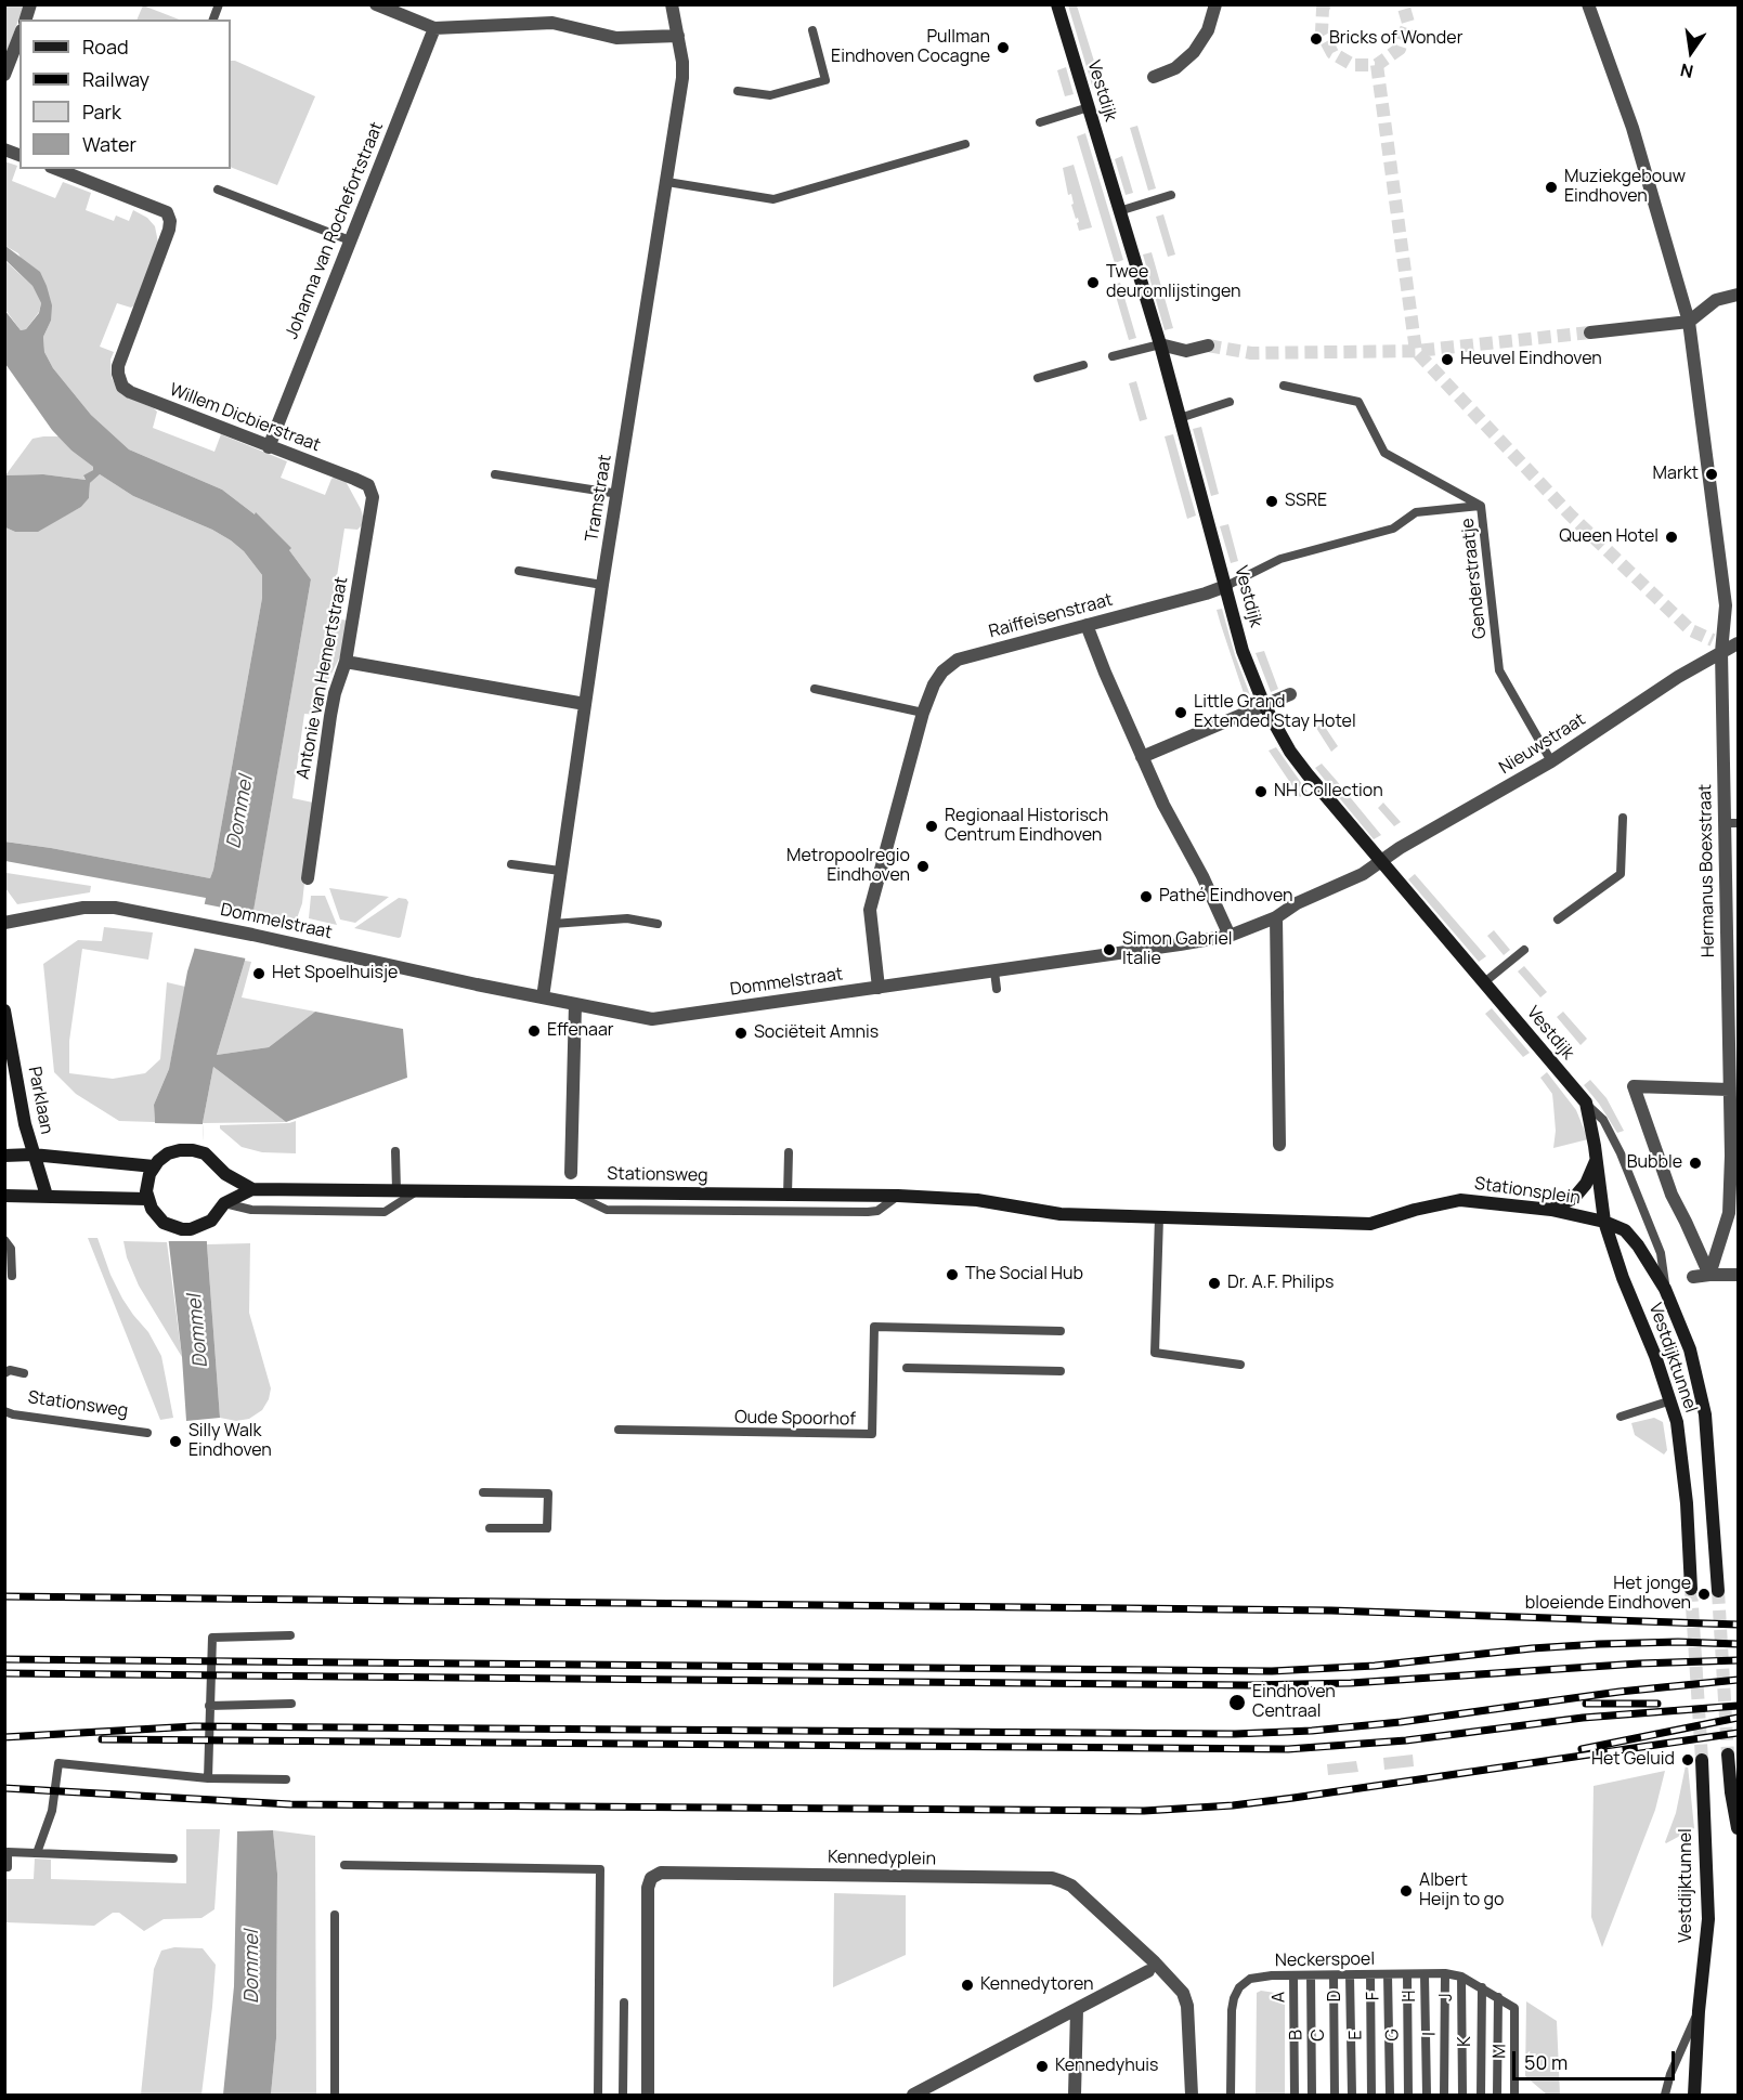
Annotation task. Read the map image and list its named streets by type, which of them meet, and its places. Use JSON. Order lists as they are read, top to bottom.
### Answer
{
  "streets": {
    "street": [
      "Vestdijk",
      "Johanna van Rochefortstraat",
      "Willem Dicbierstraat",
      "Tramstraat",
      "Raiffeisenstraat",
      "Antonie van Hemertstraat",
      "Nieuwstraat",
      "Hermanus Boexstraat",
      "Dommelstraat",
      "Parklaan",
      "Stationsweg",
      "Stationsplein",
      "Vestdijktunnel",
      "Kennedyplein"
    ],
    "lane": [
      "Genderstraatje",
      "Oude Spoorhof",
      "Neckerspoel",
      "D",
      "F",
      "H",
      "A",
      "J",
      "I",
      "B",
      "C",
      "E",
      "G",
      "K",
      "M"
    ]
  },
  "crossings": [
    ["Vestdijk", "Raiffeisenstraat"],
    ["Vestdijk", "Nieuwstraat"],
    ["Vestdijk", "Dommelstraat"],
    ["Vestdijk", "Stationsplein"],
    ["Vestdijk", "Vestdijktunnel"],
    ["Johanna van Rochefortstraat", "Willem Dicbierstraat"],
    ["Willem Dicbierstraat", "Antonie van Hemertstraat"],
    ["Tramstraat", "Dommelstraat"],
    ["Genderstraatje", "Raiffeisenstraat"],
    ["Genderstraatje", "Nieuwstraat"],
    ["Raiffeisenstraat", "Dommelstraat"],
    ["Nieuwstraat", "Hermanus Boexstraat"],
    ["Nieuwstraat", "Dommelstraat"],
    ["Parklaan", "Stationsweg"],
    ["Stationsweg", "Stationsplein"],
    ["Stationsplein", "Vestdijktunnel"],
    ["Neckerspoel", "D"],
    ["Neckerspoel", "F"],
    ["Neckerspoel", "H"],
    ["Neckerspoel", "A"],
    ["Neckerspoel", "J"],
    ["Neckerspoel", "I"],
    ["Neckerspoel", "B"],
    ["Neckerspoel", "C"],
    ["Neckerspoel", "E"],
    ["Neckerspoel", "G"],
    ["Neckerspoel", "K"],
    ["Neckerspoel", "M"]
  ],
  "water": ["Dommel"],
  "places": [
    "Bricks of Wonder",
    "Pullman Eindhoven Cocagne",
    "Muziekgebouw Eindhoven",
    "Twee deuromlijstingen",
    "Heuvel Eindhoven",
    "Markt",
    "SSRE",
    "Queen Hotel",
    "Little Grand Extended Stay Hotel",
    "NH Collection",
    "Regionaal Historisch Centrum Eindhoven",
    "Metropoolregio Eindhoven",
    "Pathé Eindhoven",
    "Simon Gabriel Italie",
    "Het Spoelhuisje",
    "Effenaar",
    "Sociëteit Amnis",
    "Bubble",
    "The Social Hub",
    "Dr. A.F. Philips",
    "Silly Walk Eindhoven",
    "Het jonge bloeiende Eindhoven",
    "Eindhoven Centraal",
    "Het Geluid",
    "Albert Heijn to go",
    "Kennedytoren",
    "Kennedyhuis"
  ],
  "legend": [
    "Road",
    "Railway",
    "Park",
    "Water"
  ],
  "scale_bar": "50 m",
  "north": "bottom"
}
